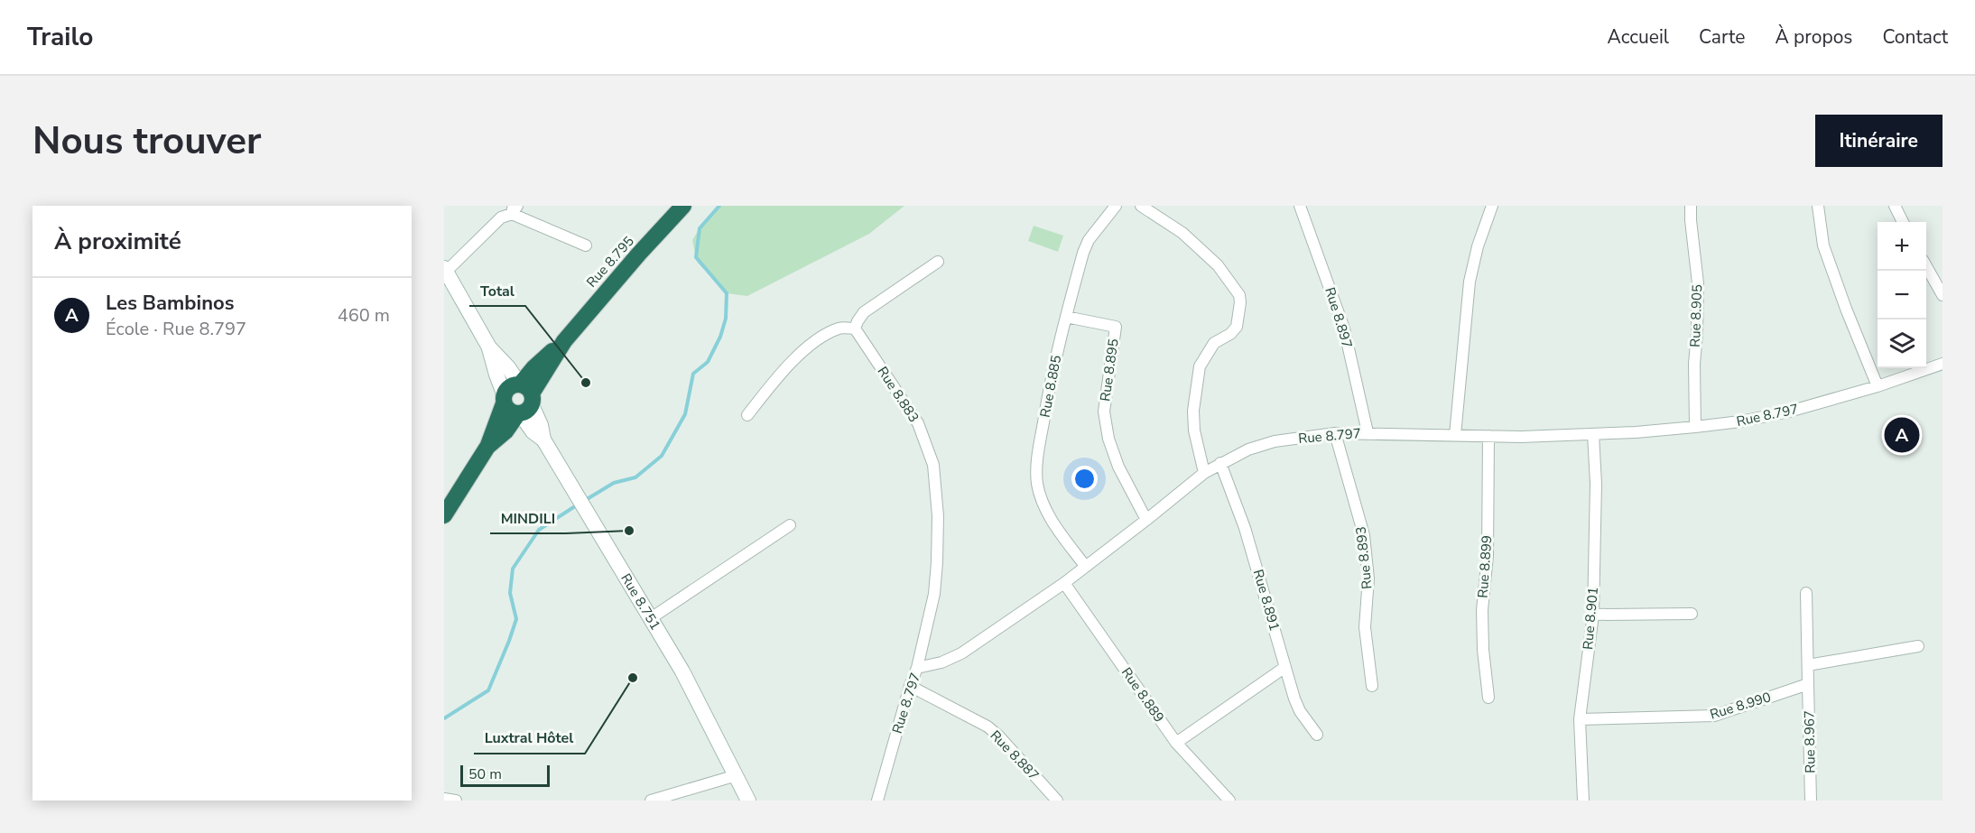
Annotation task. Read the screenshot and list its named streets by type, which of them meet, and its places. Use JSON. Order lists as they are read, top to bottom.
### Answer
{
  "streets": {
    "highway": ["Rue 8.795"],
    "main road": ["Rue 8.751"],
    "street": [
      "Rue 8.905",
      "Rue 8.897",
      "Rue 8.895",
      "Rue 8.885",
      "Rue 8.883",
      "Rue 8.797",
      "Rue 8.893",
      "Rue 8.899",
      "Rue 8.891",
      "Rue 8.901",
      "Rue 8.889",
      "Rue 8.990",
      "Rue 8.967",
      "Rue 8.887"
    ]
  },
  "crossings": [
    ["Rue 8.795", "Rue 8.751"],
    ["Rue 8.905", "Rue 8.797"],
    ["Rue 8.897", "Rue 8.797"],
    ["Rue 8.895", "Rue 8.885"],
    ["Rue 8.895", "Rue 8.797"],
    ["Rue 8.885", "Rue 8.797"],
    ["Rue 8.883", "Rue 8.797"],
    ["Rue 8.797", "Rue 8.893"],
    ["Rue 8.797", "Rue 8.899"],
    ["Rue 8.797", "Rue 8.891"],
    ["Rue 8.797", "Rue 8.901"],
    ["Rue 8.797", "Rue 8.889"],
    ["Rue 8.797", "Rue 8.887"],
    ["Rue 8.901", "Rue 8.990"],
    ["Rue 8.990", "Rue 8.967"]
  ],
  "places": ["Total", "MINDILI", "Luxtral Hôtel"],
  "scale_bar": "50 m",
  "page": {
    "header": "Trailo",
    "nav": [
      "Accueil",
      "Carte",
      "À propos",
      "Contact"
    ],
    "buttons": "Itinéraire",
    "title": "Nous trouver",
    "heading": "À proximité",
    "map_buttons": ["+", "−"],
    "list": [
      {
        "mark": "A",
        "name": "Les Bambinos",
        "note": "École · Rue 8.797",
        "value": "460 m"
      }
    ],
    "pins": "A",
    "scale": "50 m"
  }
}
